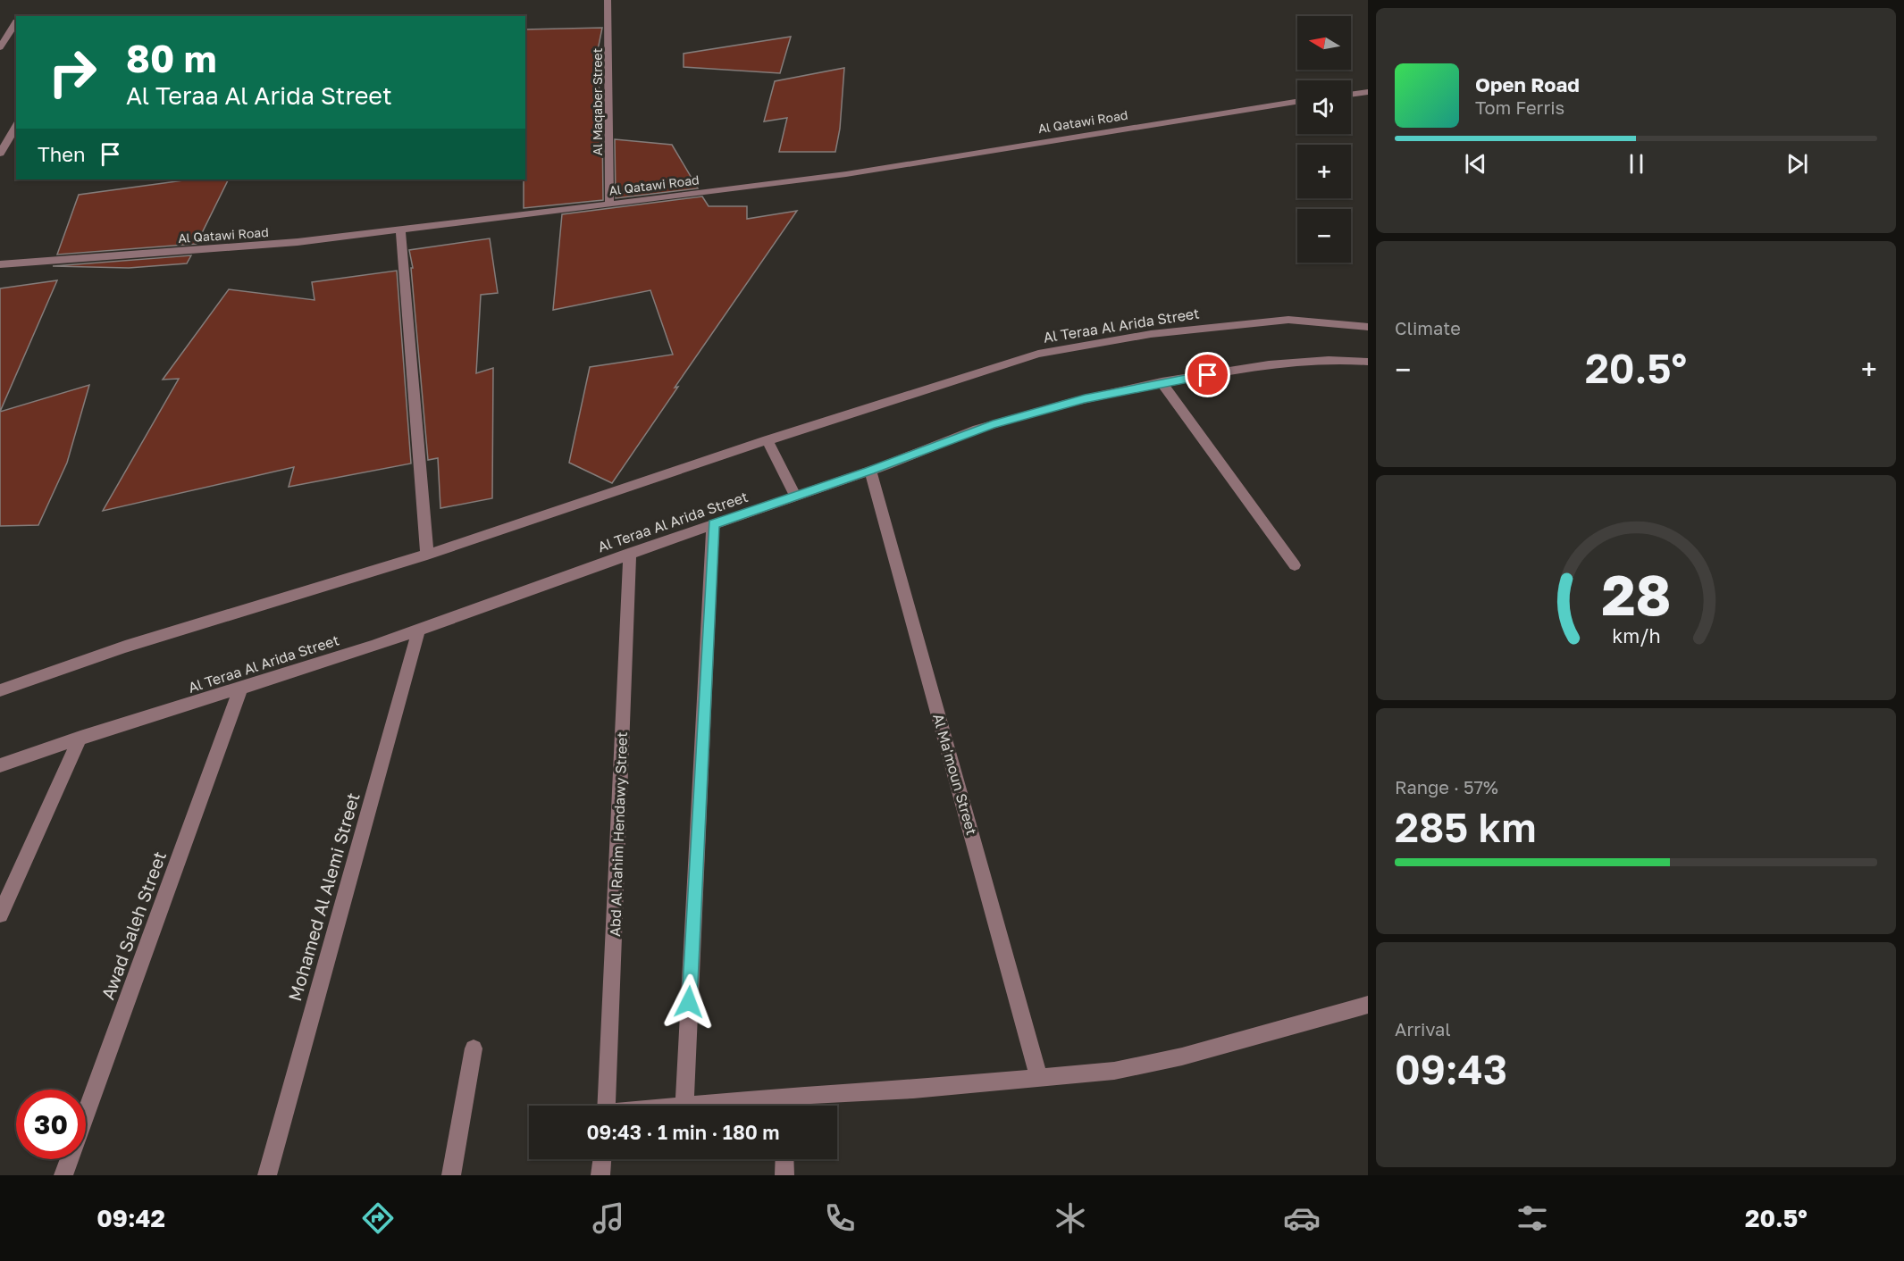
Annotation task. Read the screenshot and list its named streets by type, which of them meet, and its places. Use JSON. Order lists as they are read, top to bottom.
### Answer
{
  "streets": {
    "street": [
      "Al Maqaber Street",
      "Al Qatawi Road",
      "Al Teraa Al Arida Street",
      "Al Ma'moun Street",
      "Abd Al Rahim Hendawy Street",
      "Mohamed Al Alemi Street",
      "Awad Saleh Street"
    ]
  },
  "crossings": [
    ["Al Maqaber Street", "Al Qatawi Road"],
    ["Al Teraa Al Arida Street", "Al Ma'moun Street"],
    ["Al Teraa Al Arida Street", "Abd Al Rahim Hendawy Street"],
    ["Al Teraa Al Arida Street", "Mohamed Al Alemi Street"],
    ["Al Teraa Al Arida Street", "Awad Saleh Street"]
  ],
  "north": "left",
  "page": {
    "map_buttons": ["+", "−"],
    "turn": ["80 m", "Al Teraa Al Arida Street"],
    "song": ["Open Road", "Tom Ferris"],
    "then": "Then",
    "tile": [
      "Climate",
      ["Range · 57%", "285 km"],
      ["Arrival", "09:43"]
    ],
    "heat": ["−", "20.5°", "+"],
    "limit": "30",
    "trip": "09:43 · 1 min · 180 m",
    "tabs": ["09:42", "20.5°"],
    "gauge": ["28", "km/h"]
  }
}
